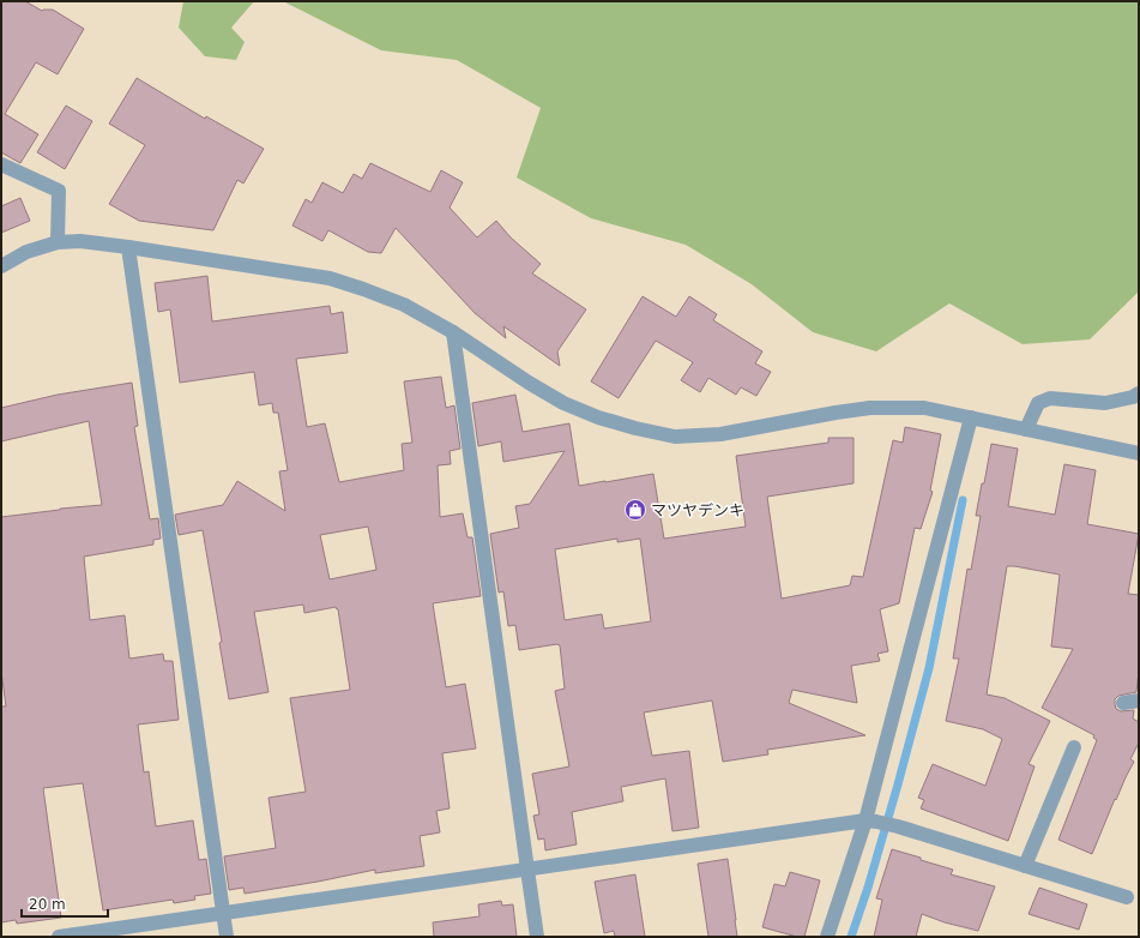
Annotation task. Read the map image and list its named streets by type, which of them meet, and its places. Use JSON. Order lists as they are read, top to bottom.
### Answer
{
  "places": {
    "shop": ["マツヤデンキ"]
  },
  "scale_bar": "20 m"
}
